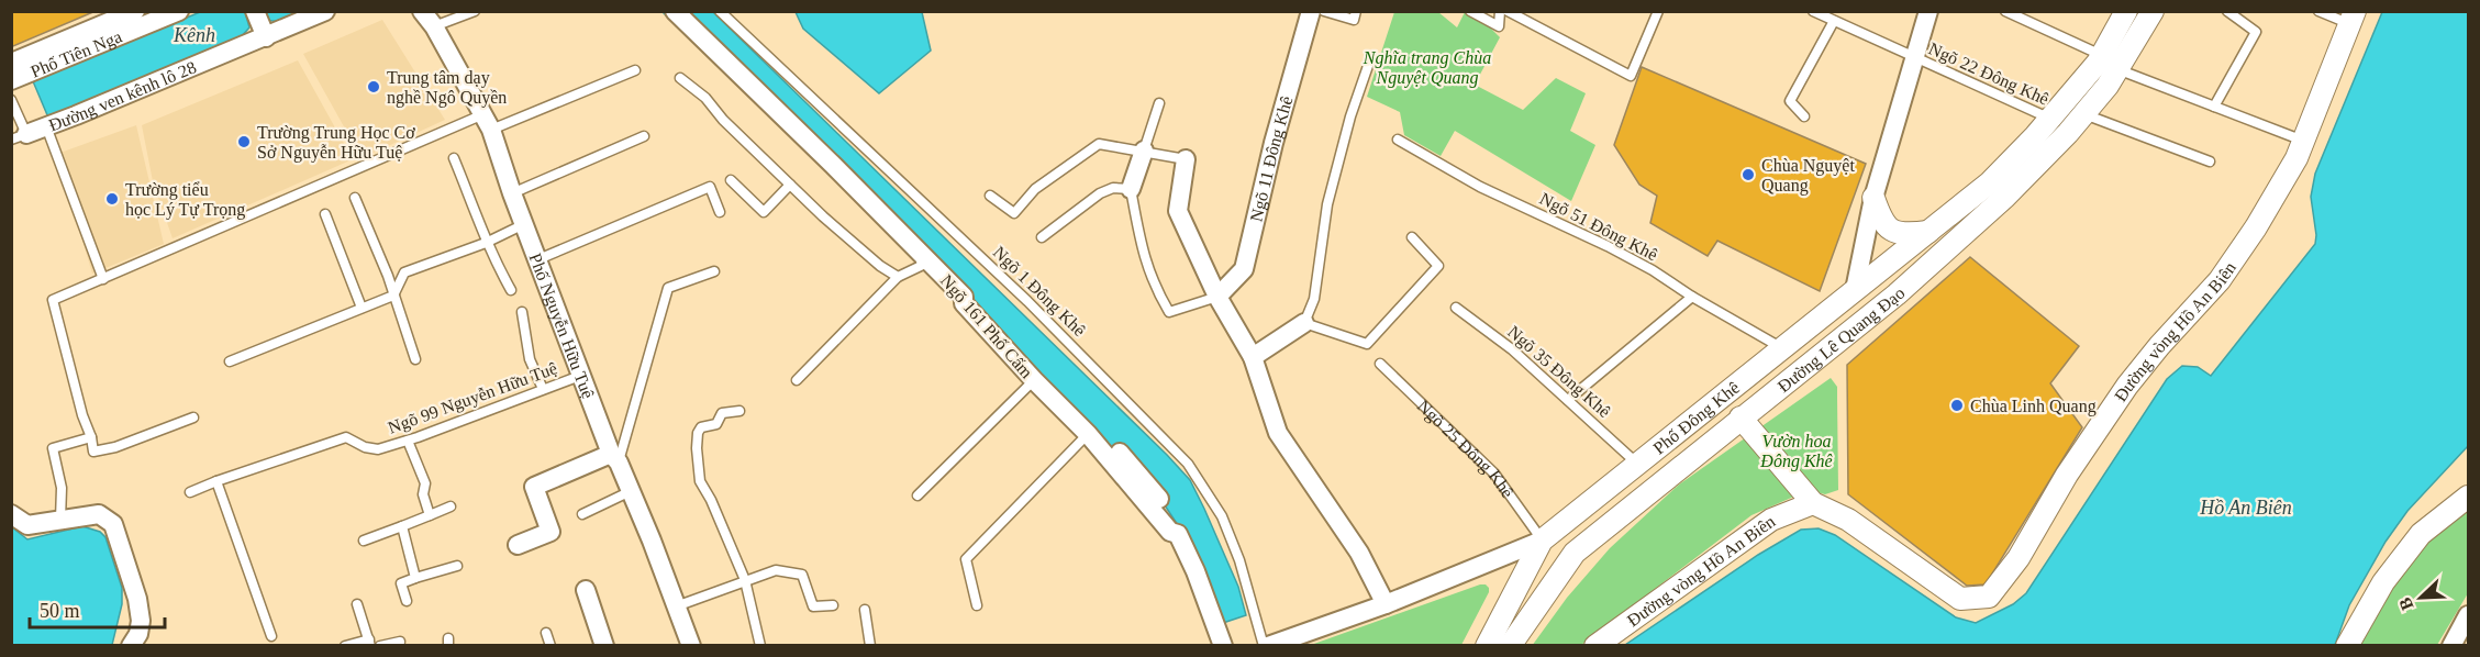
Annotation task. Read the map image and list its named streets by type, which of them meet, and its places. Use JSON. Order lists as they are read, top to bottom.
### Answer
{
  "streets": {
    "street": [
      "Phố Tiên Nga",
      "Đường ven kênh lô 28",
      "Ngõ 11 Đông Khê",
      "Phố Nguyễn Hữu Tuệ",
      "Ngõ 161 Phố Cấm",
      "Đường vòng Hồ An Biên",
      "Đường Lê Quang Đạo",
      "Phố Đông Khê"
    ],
    "lane": [
      "Ngõ 22 Đông Khê",
      "Ngõ 51 Đông Khê",
      "Ngõ 1 Đông Khê",
      "Ngõ 35 Đông Khê",
      "Ngõ 99 Nguyễn Hữu Tuệ",
      "Ngõ 25 Đông Khê"
    ]
  },
  "crossings": [
    ["Ngõ 22 Đông Khê", "Đường Lê Quang Đạo"],
    ["Ngõ 51 Đông Khê", "Phố Đông Khê"],
    ["Ngõ 1 Đông Khê", "Phố Đông Khê"],
    ["Phố Nguyễn Hữu Tuệ", "Ngõ 99 Nguyễn Hữu Tuệ"],
    ["Đường vòng Hồ An Biên", "Đường Lê Quang Đạo"],
    ["Đường Lê Quang Đạo", "Phố Đông Khê"],
    ["Ngõ 35 Đông Khê", "Phố Đông Khê"],
    ["Phố Đông Khê", "Ngõ 25 Đông Khê"]
  ],
  "water": ["Kênh", "Hồ An Biên"],
  "parks": ["Nghĩa trang Chùa Nguyệt Quang", "Vườn hoa Đông Khê"],
  "places": [
    "Trung tâm dạy nghề Ngô Quyền",
    "Trường Trung Học Cơ Sở Nguyễn Hữu Tuệ",
    "Chùa Nguyệt Quang",
    "Trường tiểu học Lý Tự Trọng",
    "Chùa Linh Quang"
  ],
  "scale_bar": "50 m",
  "north": "bottom left"
}
